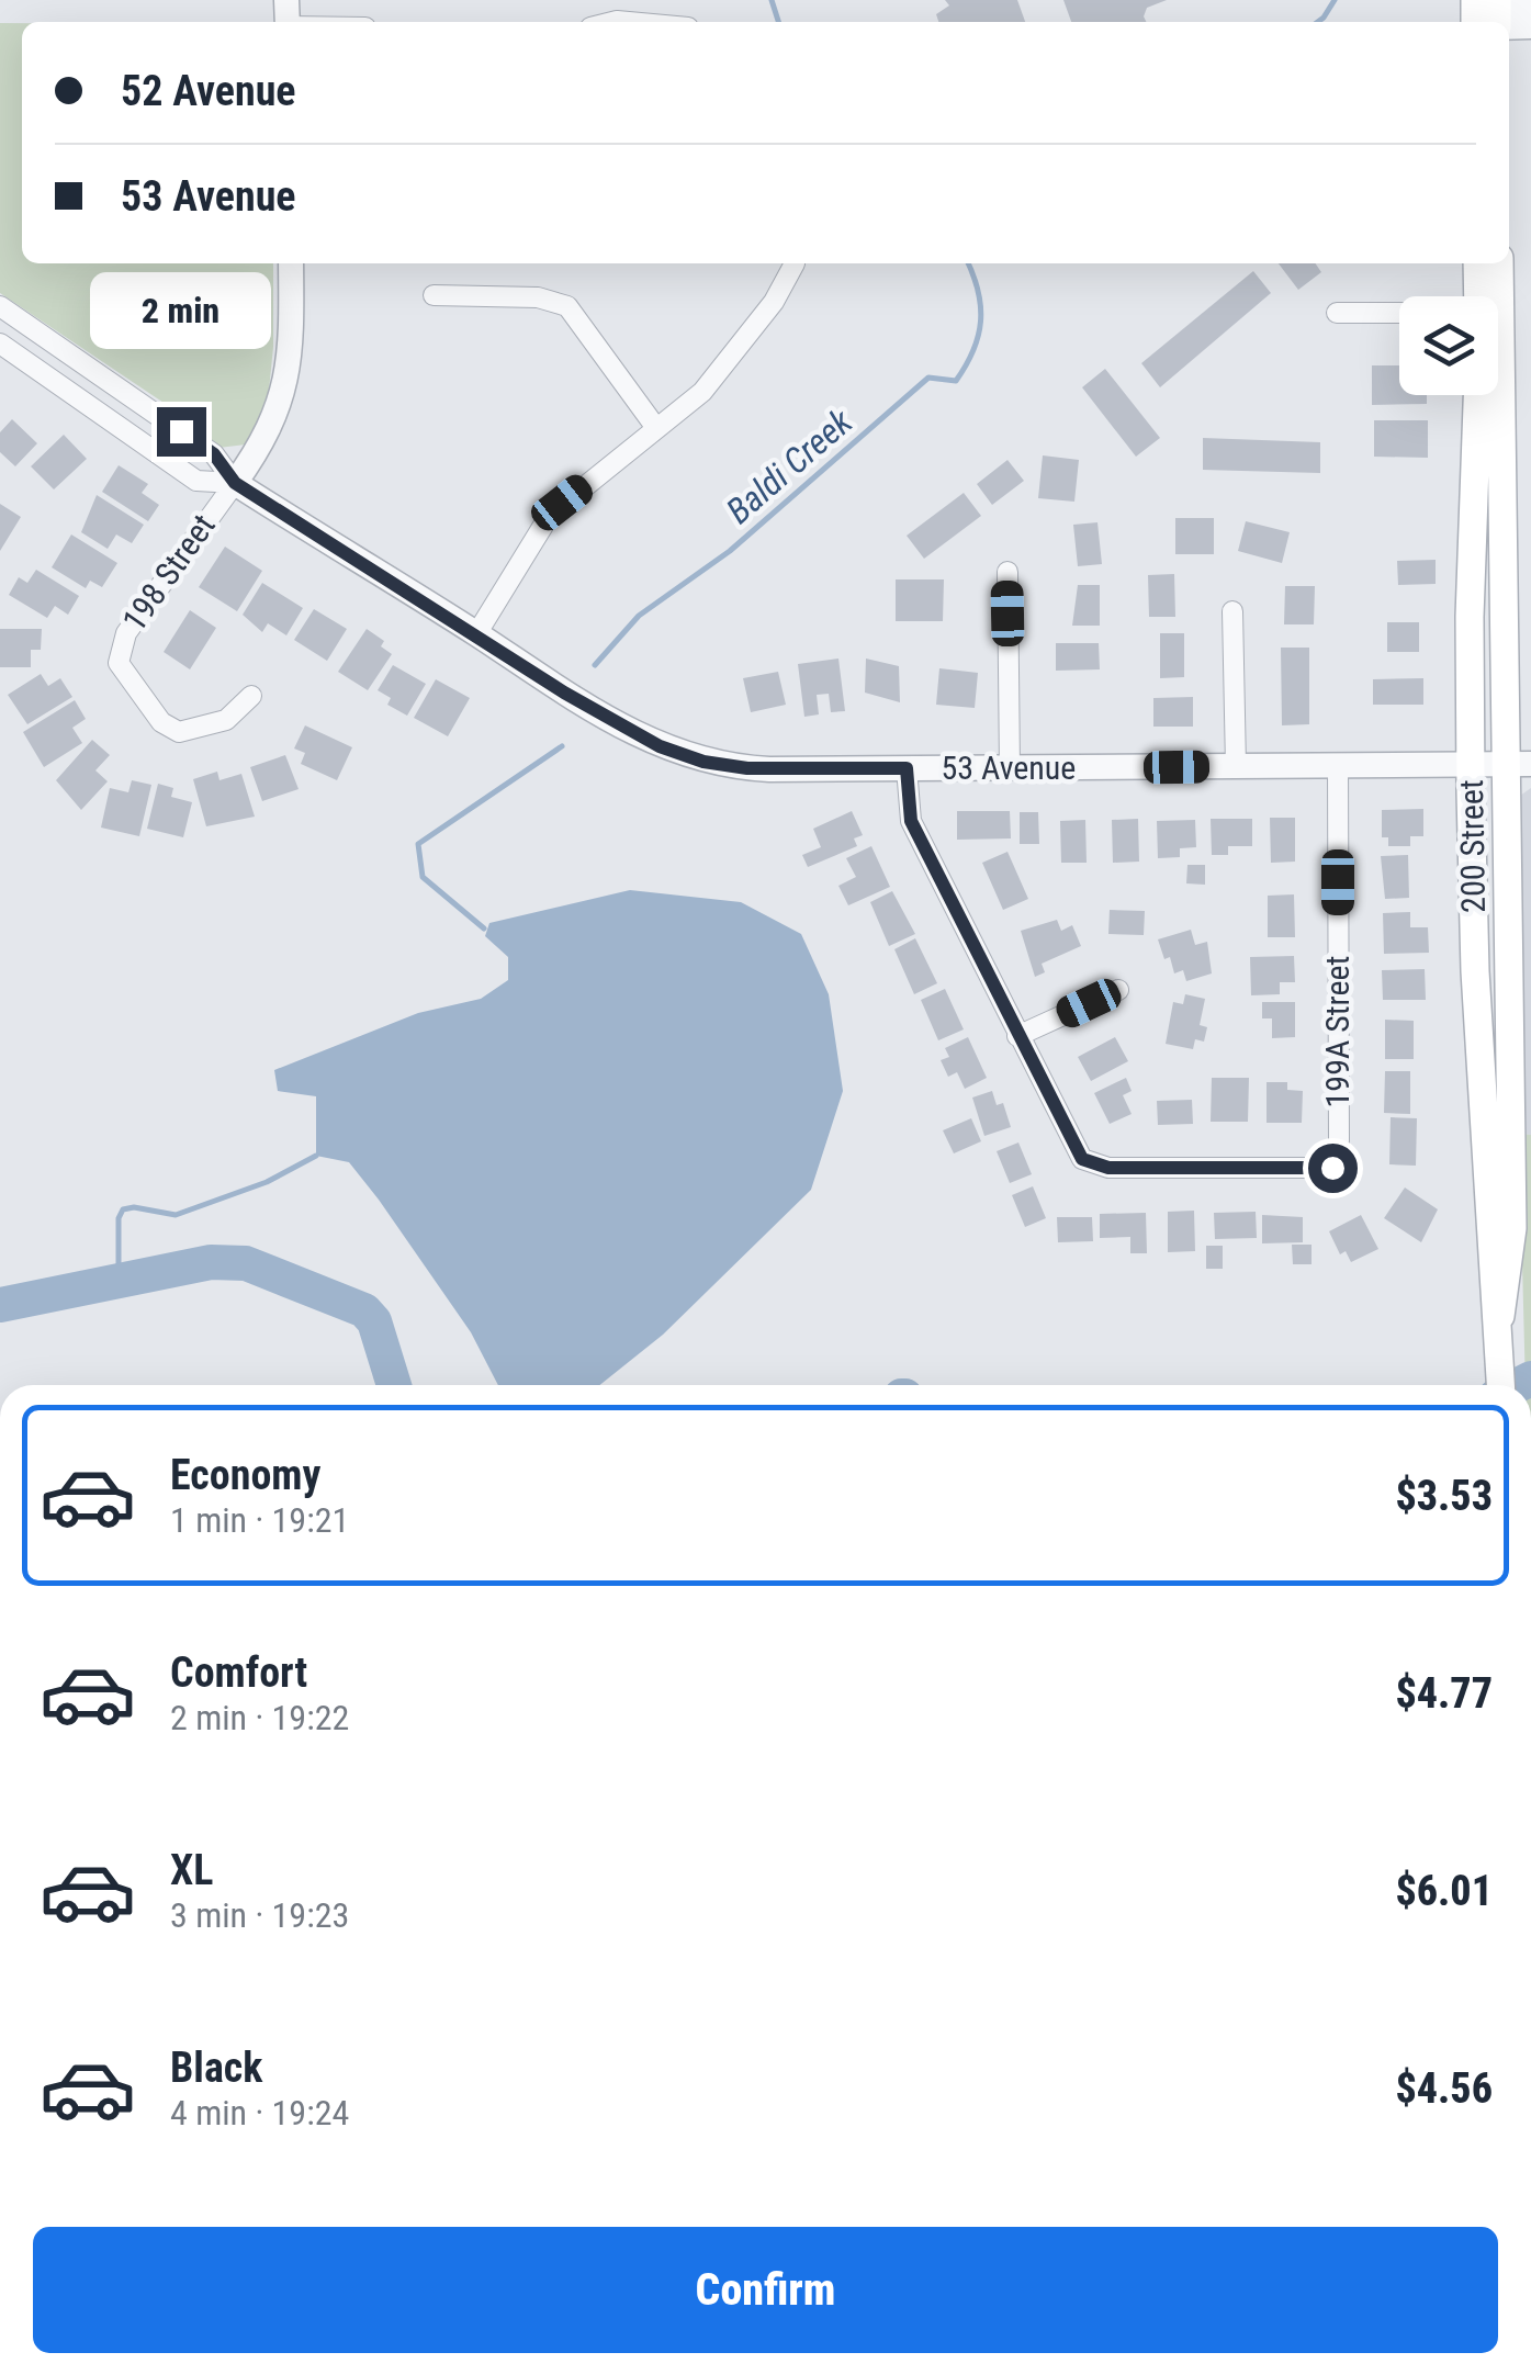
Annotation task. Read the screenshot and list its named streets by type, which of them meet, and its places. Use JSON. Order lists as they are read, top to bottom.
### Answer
{
  "streets": {
    "main road": ["200 Street"],
    "street": ["198 Street", "53 Avenue", "199A Street"]
  },
  "crossings": [
    ["198 Street", "53 Avenue"],
    ["53 Avenue", "200 Street"],
    ["53 Avenue", "199A Street"]
  ],
  "water": ["Baldi Creek"],
  "page": {
    "banner": ["52 Avenue", "53 Avenue"],
    "bubble": "2 min",
    "list": [
      {
        "name": "Economy",
        "note": "1 min · 19:21",
        "value": "$3.53"
      },
      {
        "name": "Comfort",
        "note": "2 min · 19:22",
        "value": "$4.77"
      },
      {
        "name": "XL",
        "note": "3 min · 19:23",
        "value": "$6.01"
      },
      {
        "name": "Black",
        "note": "4 min · 19:24",
        "value": "$4.56"
      }
    ],
    "buttons": "Confirm"
  }
}
